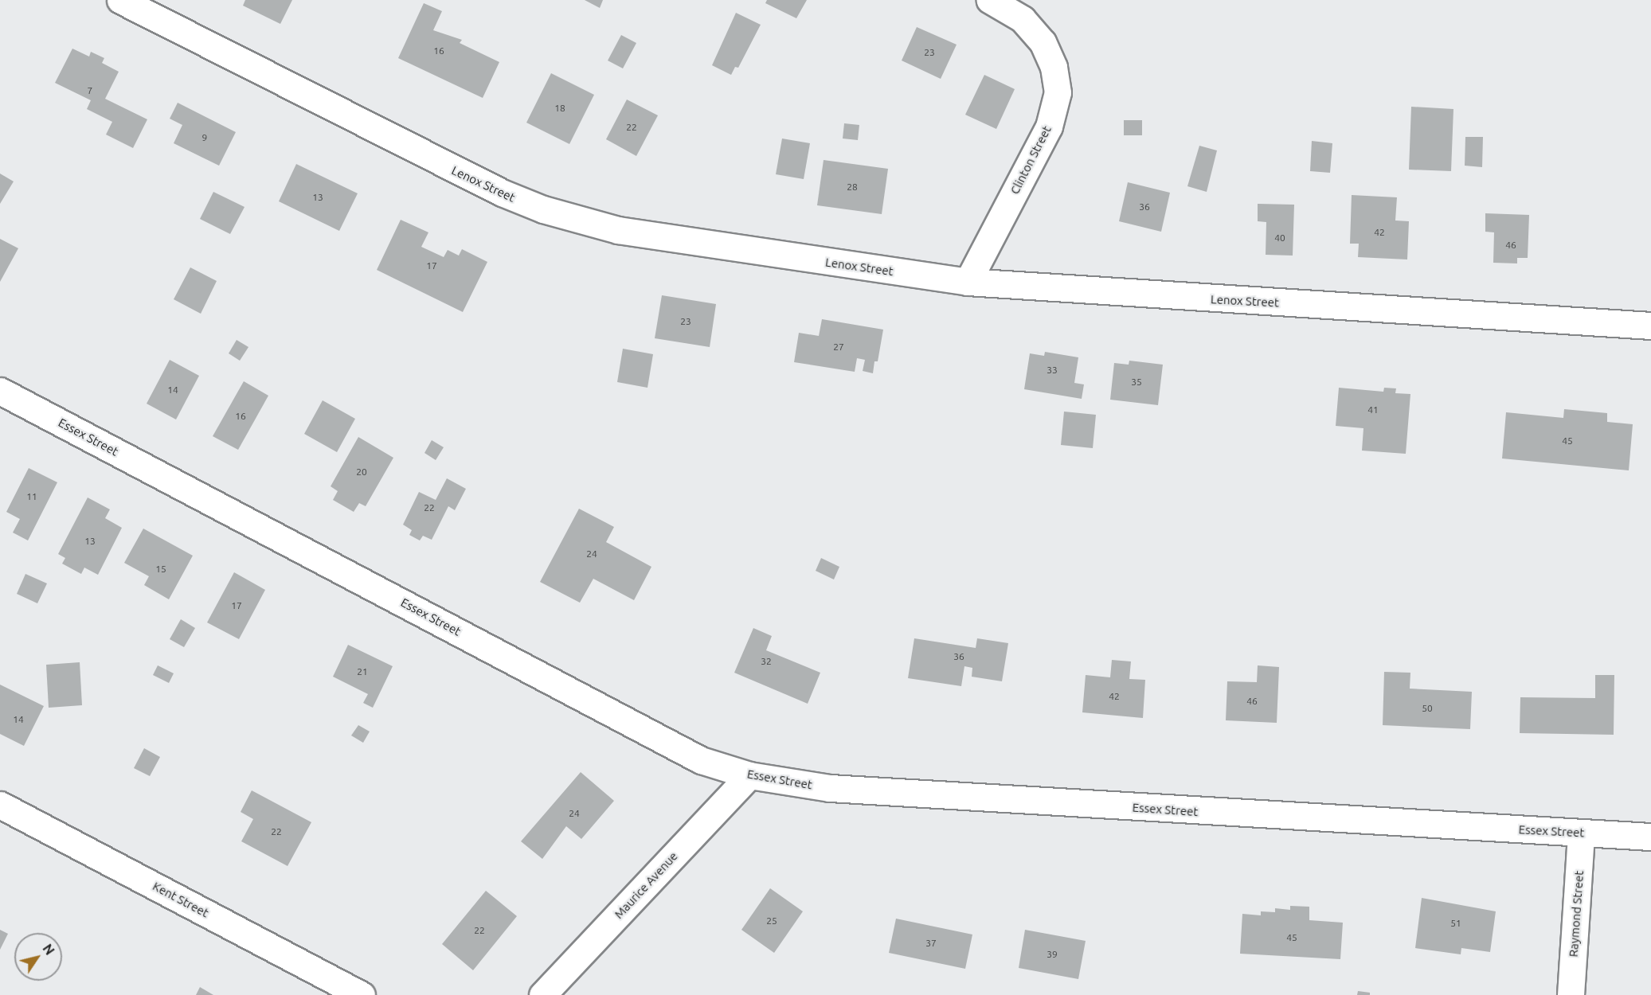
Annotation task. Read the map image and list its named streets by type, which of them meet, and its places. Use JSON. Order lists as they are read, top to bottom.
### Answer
{
  "streets": {
    "street": [
      "Clinton Street",
      "Lenox Street",
      "Essex Street",
      "Maurice Avenue",
      "Kent Street",
      "Raymond Street"
    ]
  },
  "crossings": [
    ["Clinton Street", "Lenox Street"],
    ["Essex Street", "Maurice Avenue"],
    ["Essex Street", "Raymond Street"]
  ],
  "house_numbers": [
    "16",
    "23",
    "7",
    "18",
    "22",
    "9",
    "28",
    "13",
    "36",
    "42",
    "40",
    "46",
    "17",
    "23",
    "27",
    "33",
    "35",
    "14",
    "41",
    "16",
    "45",
    "20",
    "11",
    "22",
    "13",
    "24",
    "15",
    "17",
    "36",
    "32",
    "21",
    "42",
    "46",
    "50",
    "14",
    "24",
    "22",
    "25",
    "51",
    "22",
    "45",
    "37",
    "39"
  ],
  "north": "top right"
}
